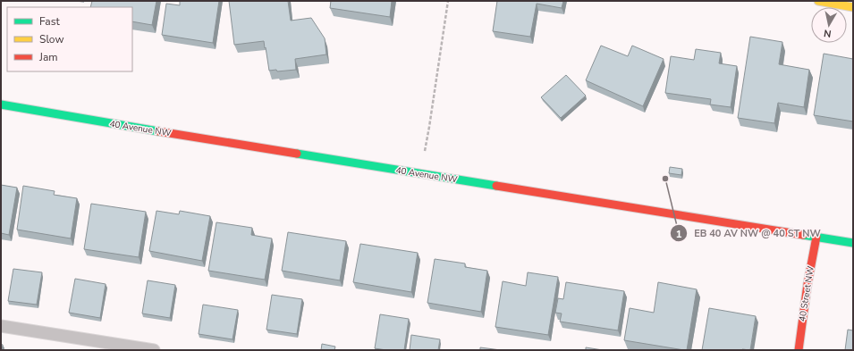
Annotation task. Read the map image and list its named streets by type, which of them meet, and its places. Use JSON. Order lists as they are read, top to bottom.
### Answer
{
  "streets": {
    "street": ["40 Avenue NW", "40 Street NW"]
  },
  "crossings": [
    ["40 Avenue NW", "40 Street NW"]
  ],
  "places": ["EB 40 AV NW @ 40 ST NW"],
  "legend": ["Fast", "Slow", "Jam"],
  "north": "bottom"
}
